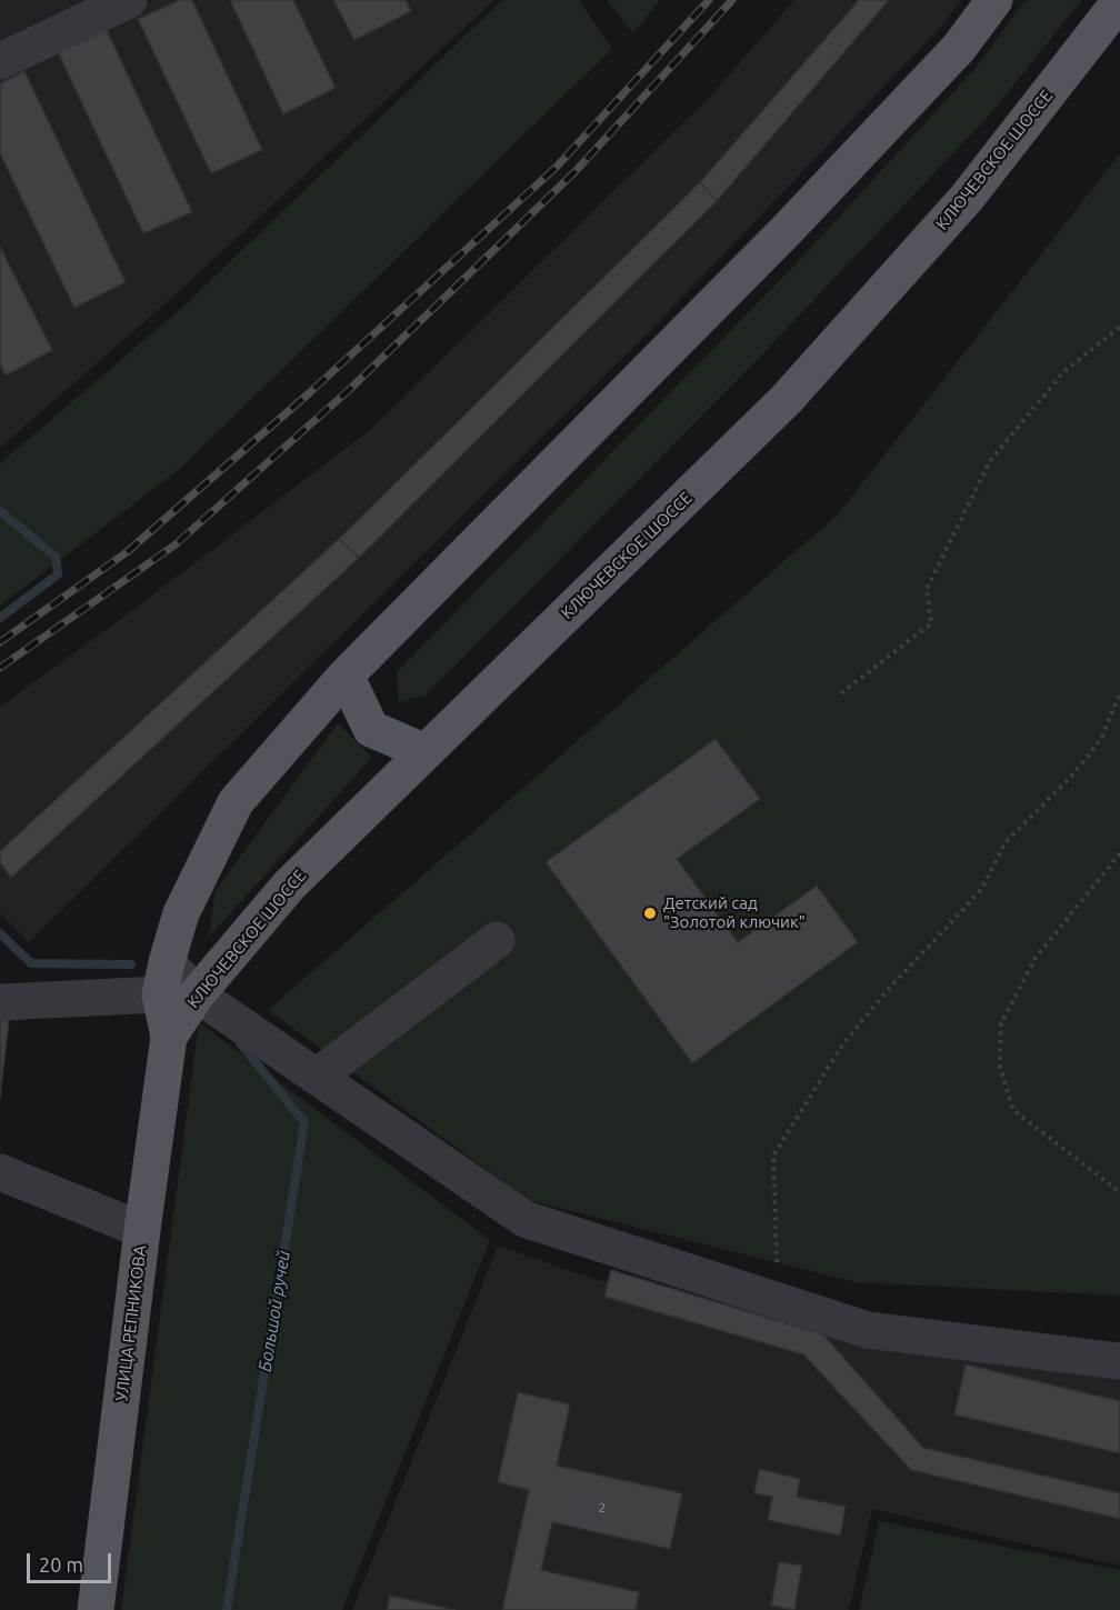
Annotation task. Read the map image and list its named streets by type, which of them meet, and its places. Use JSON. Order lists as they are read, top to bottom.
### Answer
{
  "streets": {
    "main road": ["КЛЮЧЕВСКОЕ ШОССЕ", "УЛИЦА РЕПНИКОВА"]
  },
  "crossings": [
    ["КЛЮЧЕВСКОЕ ШОССЕ", "УЛИЦА РЕПНИКОВА"]
  ],
  "water": ["Большой ручей"],
  "places": ["Детский сад \"Золотой ключик\""],
  "house_numbers": ["2"],
  "scale_bar": "20 m"
}
